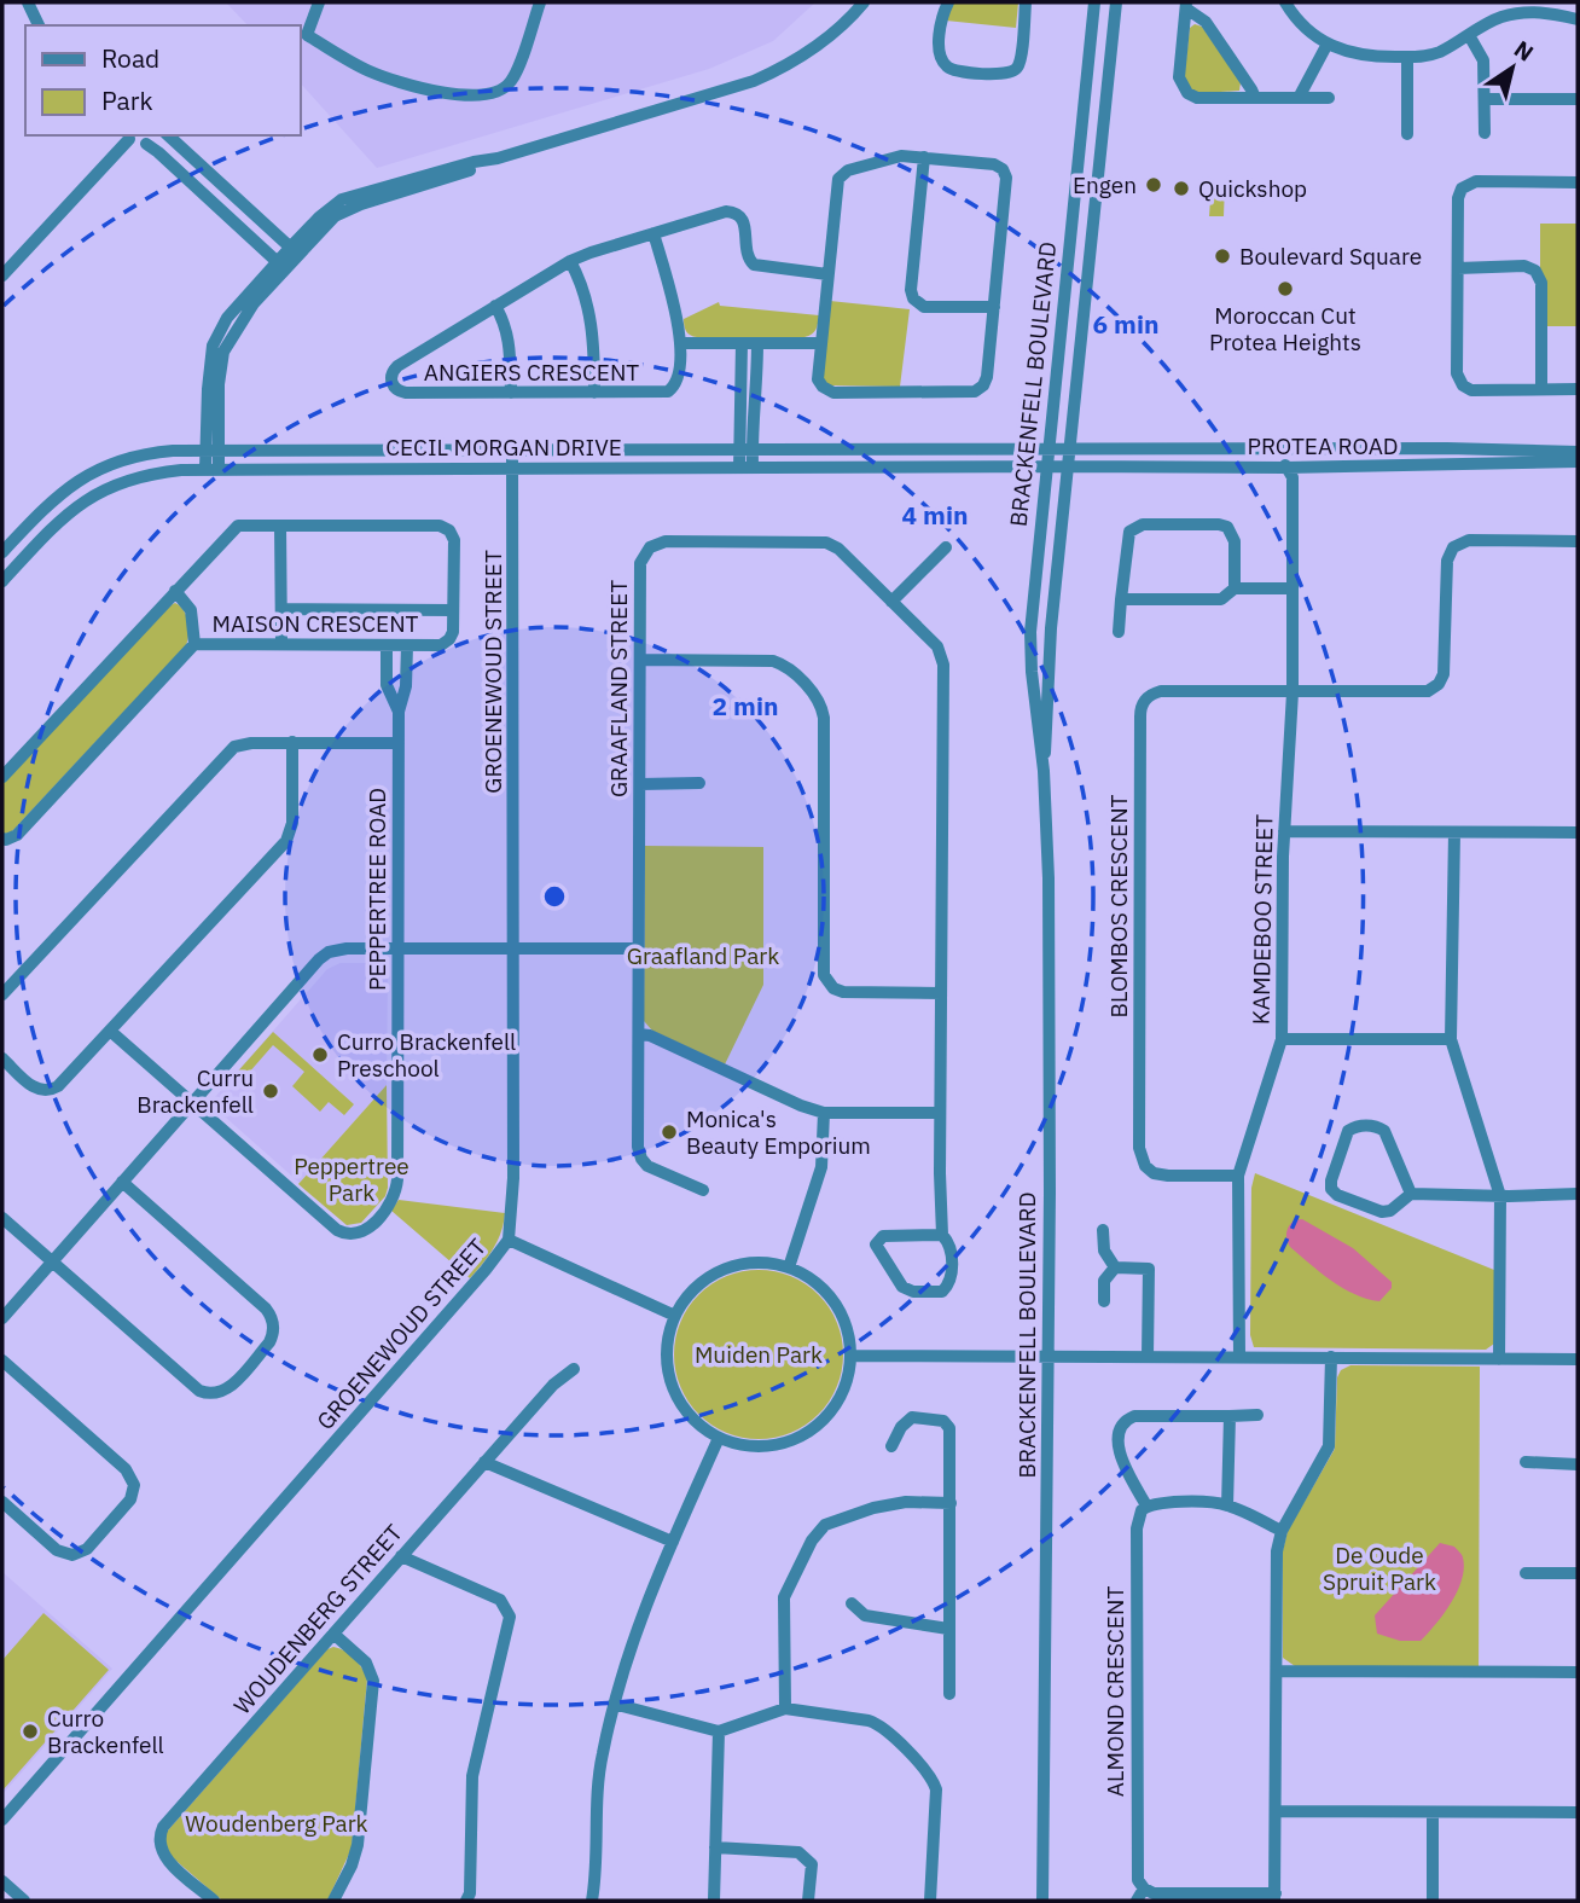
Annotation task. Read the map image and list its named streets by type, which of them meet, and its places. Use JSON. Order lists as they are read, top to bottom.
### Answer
{
  "streets": {
    "street": [
      "ANGIERS CRESCENT",
      "BRACKENFELL BOULEVARD",
      "PROTEA ROAD",
      "CECIL MORGAN DRIVE",
      "MAISON CRESCENT",
      "GROENEWOUD STREET",
      "GRAAFLAND STREET",
      "PEPPERTREE ROAD",
      "BLOMBOS CRESCENT",
      "KAMDEBOO STREET",
      "WOUDENBERG STREET",
      "ALMOND CRESCENT"
    ]
  },
  "crossings": [
    ["BRACKENFELL BOULEVARD", "PROTEA ROAD"],
    ["BRACKENFELL BOULEVARD", "CECIL MORGAN DRIVE"],
    ["PROTEA ROAD", "CECIL MORGAN DRIVE"],
    ["PROTEA ROAD", "KAMDEBOO STREET"],
    ["CECIL MORGAN DRIVE", "GROENEWOUD STREET"],
    ["BLOMBOS CRESCENT", "KAMDEBOO STREET"]
  ],
  "parks": [
    "Graafland Park",
    "Peppertree Park",
    "Muiden Park",
    "De Oude Spruit Park",
    "Woudenberg Park"
  ],
  "places": [
    "Engen",
    "Quickshop",
    "Boulevard Square",
    "Moroccan Cut Protea Heights",
    "Curro Brackenfell Preschool",
    "Curru Brackenfell",
    "Monica's Beauty Emporium",
    "Curro Brackenfell"
  ],
  "legend": ["Road", "Park"],
  "north": "top right",
  "rings": ["6 min", "4 min", "2 min"]
}
